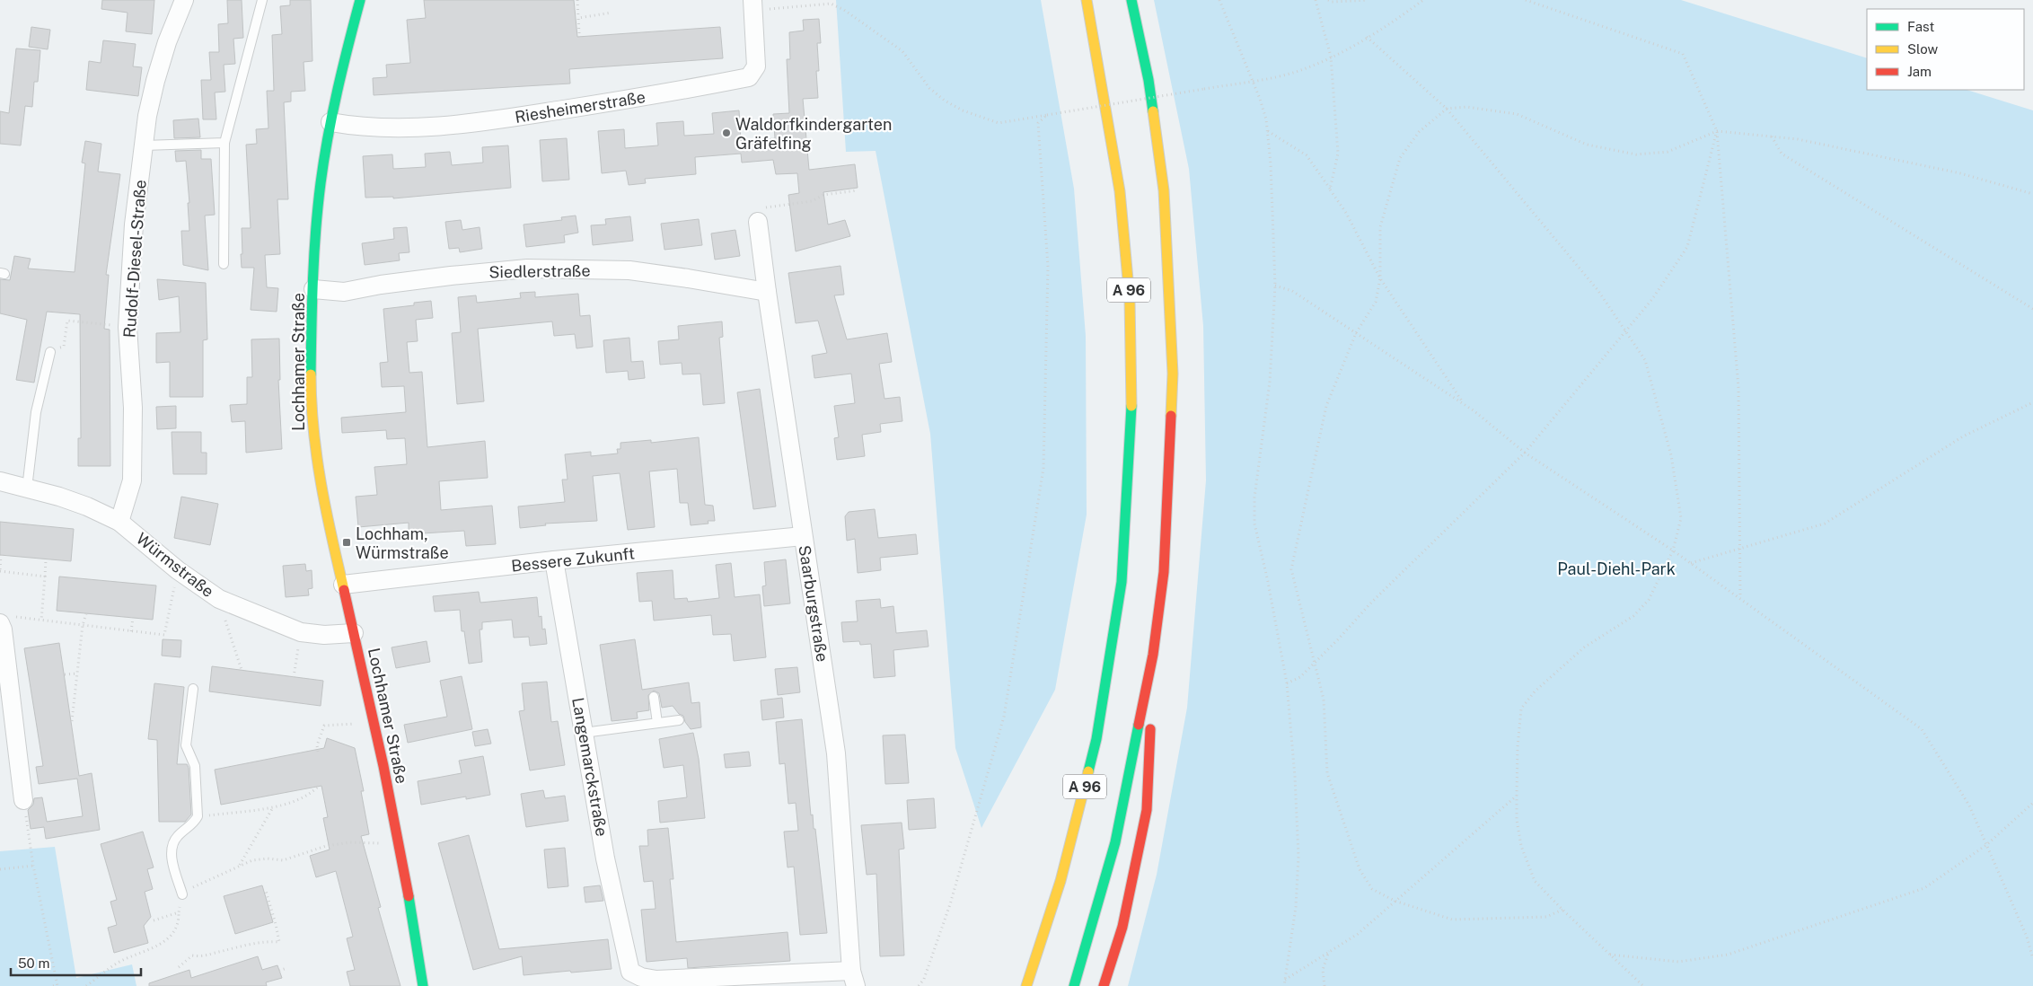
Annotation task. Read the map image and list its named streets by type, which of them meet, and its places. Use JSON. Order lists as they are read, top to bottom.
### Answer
{
  "streets": {
    "main road": ["A 96", "Lochhamer Straße"],
    "street": [
      "Riesheimerstraße",
      "Rudolf-Diesel-Straße",
      "Siedlerstraße",
      "Bessere Zukunft",
      "Würmstraße",
      "Saarburgstraße",
      "Langemarckstraße"
    ]
  },
  "crossings": [
    ["Riesheimerstraße", "Lochhamer Straße"],
    ["Rudolf-Diesel-Straße", "Würmstraße"],
    ["Siedlerstraße", "Lochhamer Straße"],
    ["Siedlerstraße", "Saarburgstraße"],
    ["Lochhamer Straße", "Bessere Zukunft"],
    ["Lochhamer Straße", "Würmstraße"],
    ["Bessere Zukunft", "Saarburgstraße"],
    ["Bessere Zukunft", "Langemarckstraße"],
    ["Saarburgstraße", "Langemarckstraße"]
  ],
  "parks": ["Paul-Diehl-Park"],
  "places": {
    "other": ["Waldorfkindergarten Gräfelfing"],
    "transit": ["Lochham, Würmstraße"]
  },
  "legend": ["Fast", "Slow", "Jam"],
  "scale_bar": "50 m"
}
